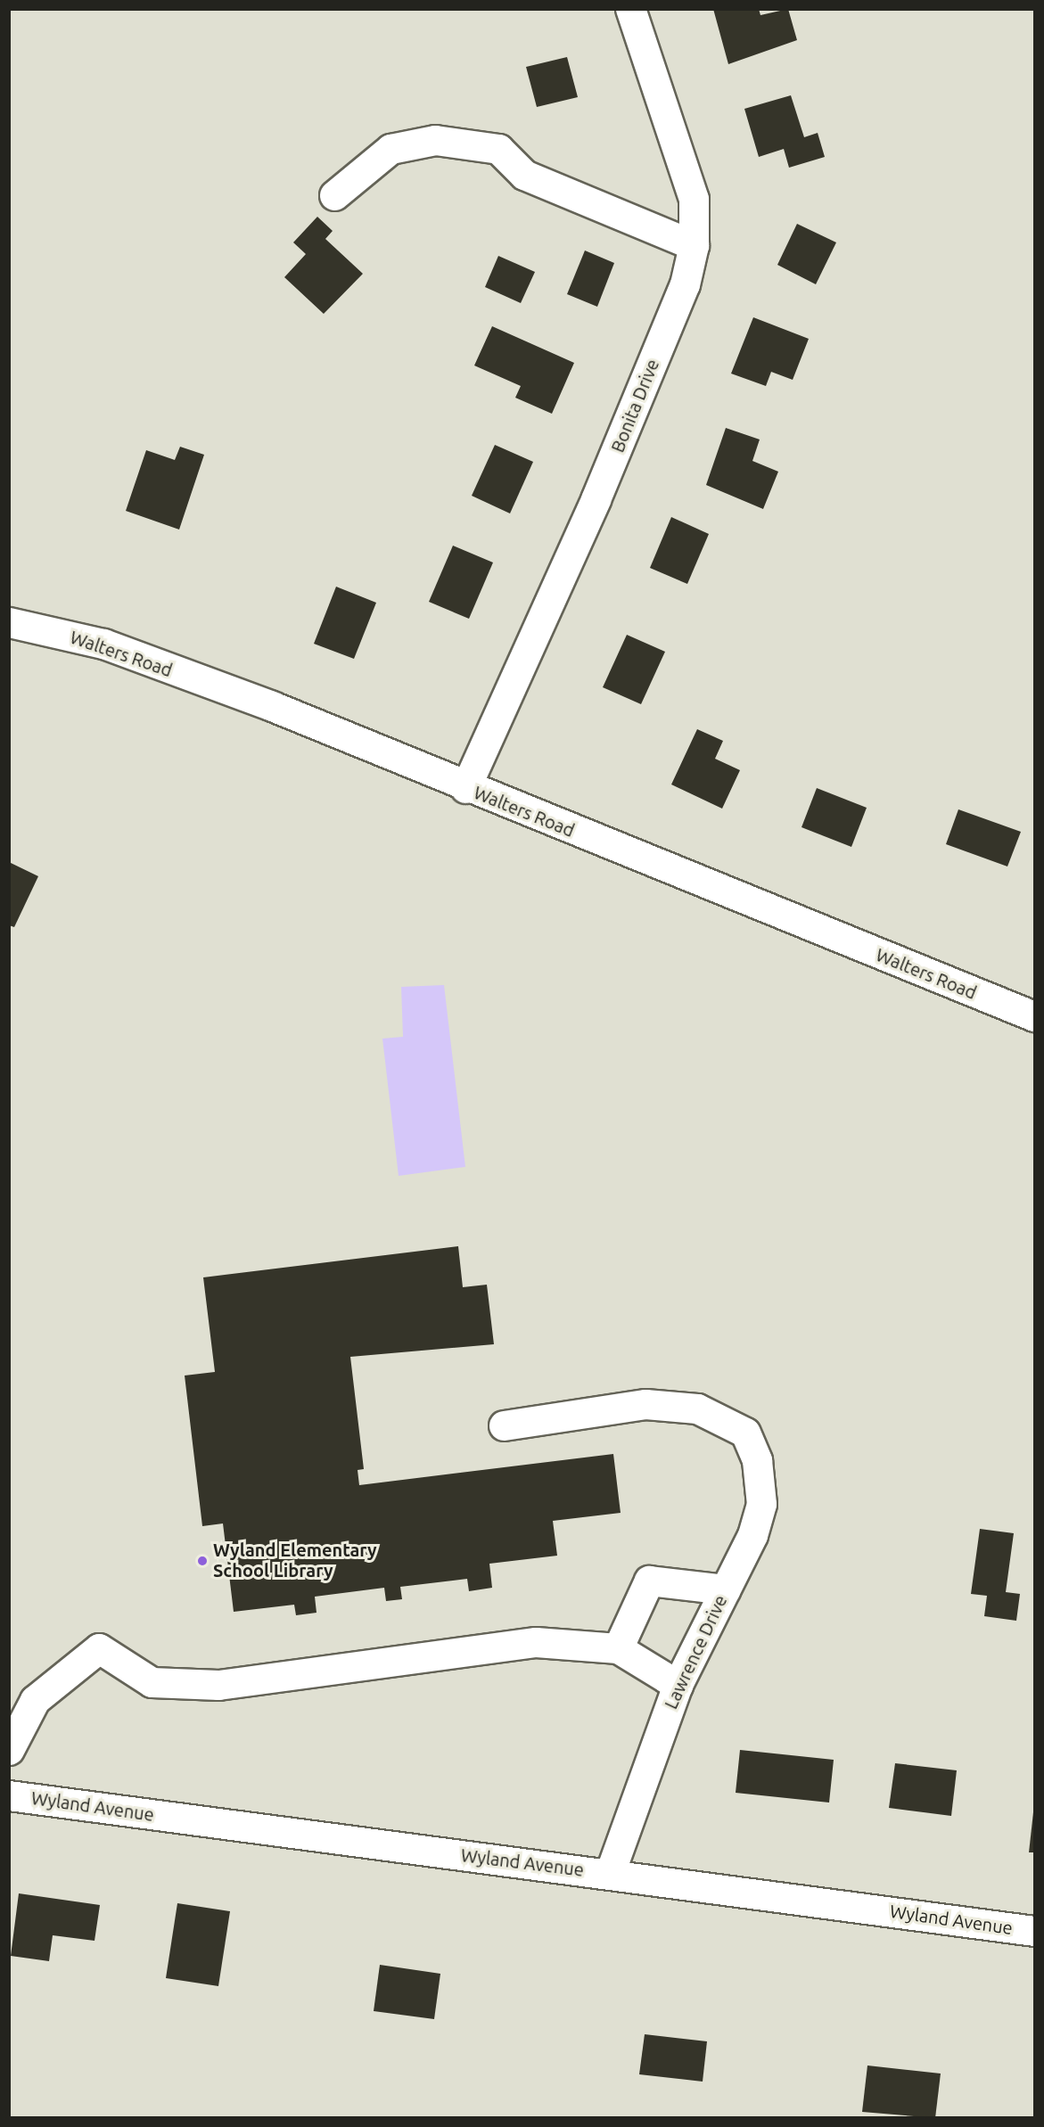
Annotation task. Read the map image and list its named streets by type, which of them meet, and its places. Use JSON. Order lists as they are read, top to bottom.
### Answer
{
  "streets": {
    "street": [
      "Bonita Drive",
      "Walters Road",
      "Lawrence Drive",
      "Wyland Avenue"
    ]
  },
  "crossings": [
    ["Bonita Drive", "Walters Road"],
    ["Lawrence Drive", "Wyland Avenue"]
  ],
  "places": ["Wyland Elementary School Library"]
}
